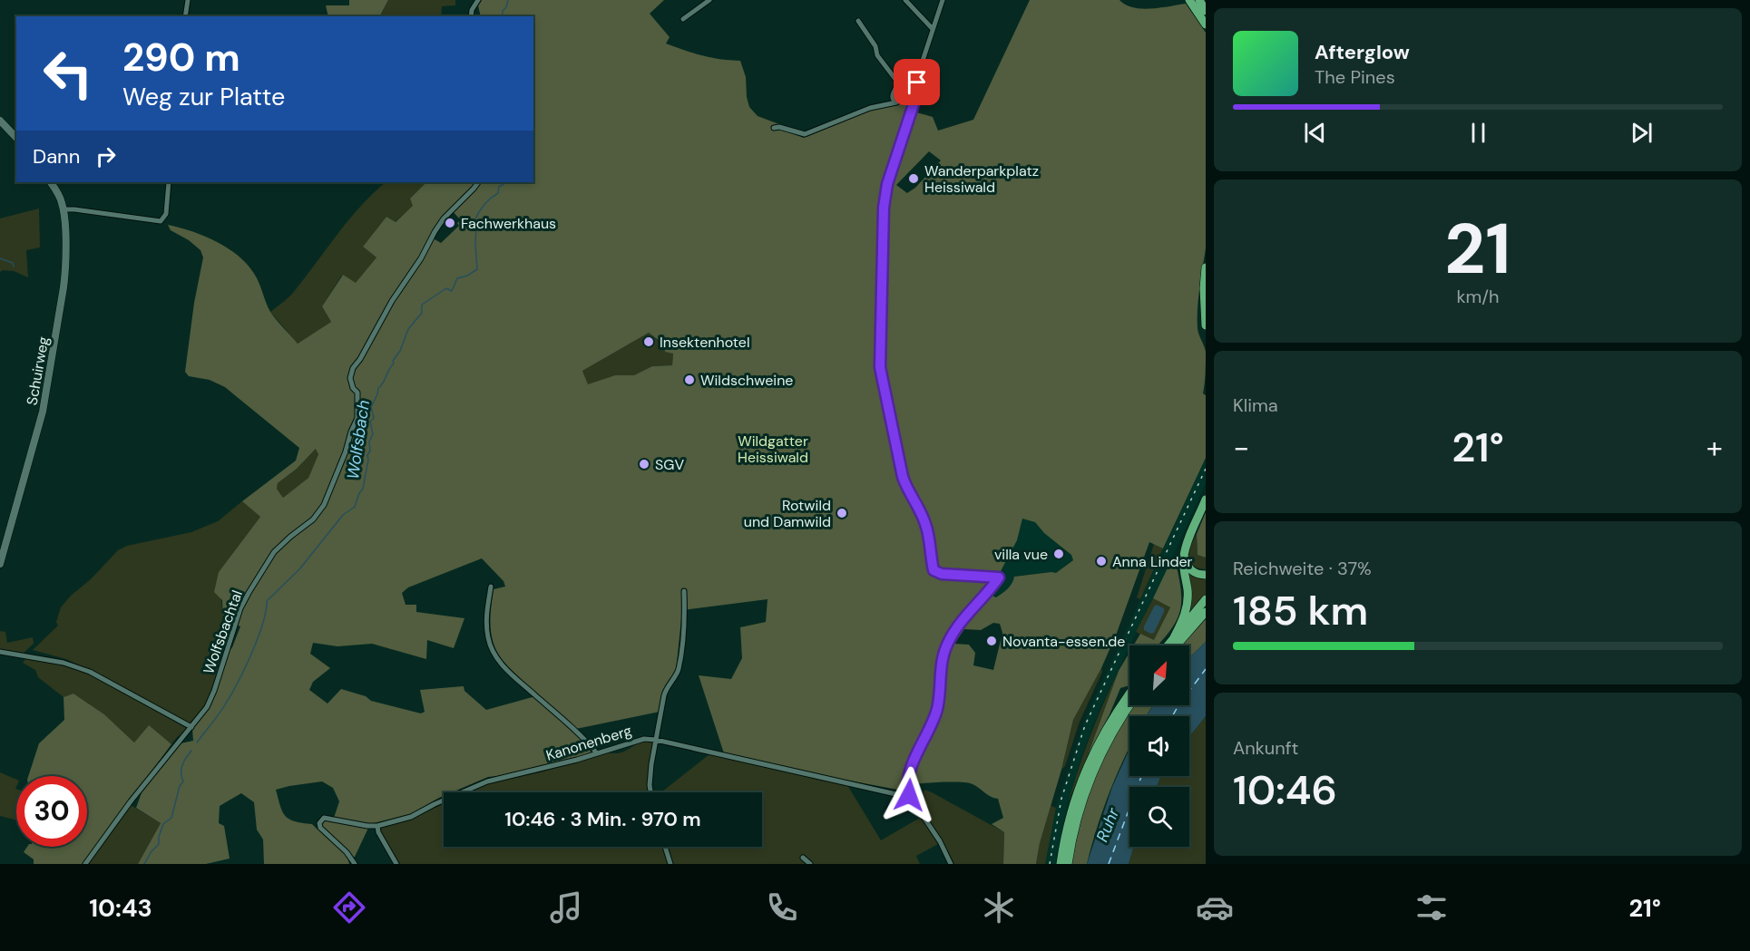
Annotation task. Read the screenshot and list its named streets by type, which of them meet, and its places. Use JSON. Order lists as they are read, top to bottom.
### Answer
{
  "streets": {
    "main road": ["Schuirweg"],
    "street": ["Wolfsbachtal", "Kanonenberg"]
  },
  "water": ["Wolfsbach", "Ruhr"],
  "parks": ["Wildgatter Heissiwald"],
  "places": [
    "Wanderparkplatz Heissiwald",
    "Fachwerkhaus",
    "Insektenhotel",
    "Wildschweine",
    "SGV",
    "Rotwild und Damwild",
    "villa vue",
    "Anna Linder",
    "Novanta-essen.de"
  ],
  "north": "top right",
  "page": {
    "turn": ["290 m", "Weg zur Platte"],
    "song": ["Afterglow", "The Pines"],
    "then": "Dann",
    "tile": [
      ["21", "km/h"],
      "Klima",
      ["Reichweite · 37%", "185 km"],
      ["Ankunft", "10:46"]
    ],
    "heat": ["−", "21°", "+"],
    "limit": "30",
    "trip": "10:46 · 3 Min. · 970 m",
    "tabs": ["10:43", "21°"]
  }
}
